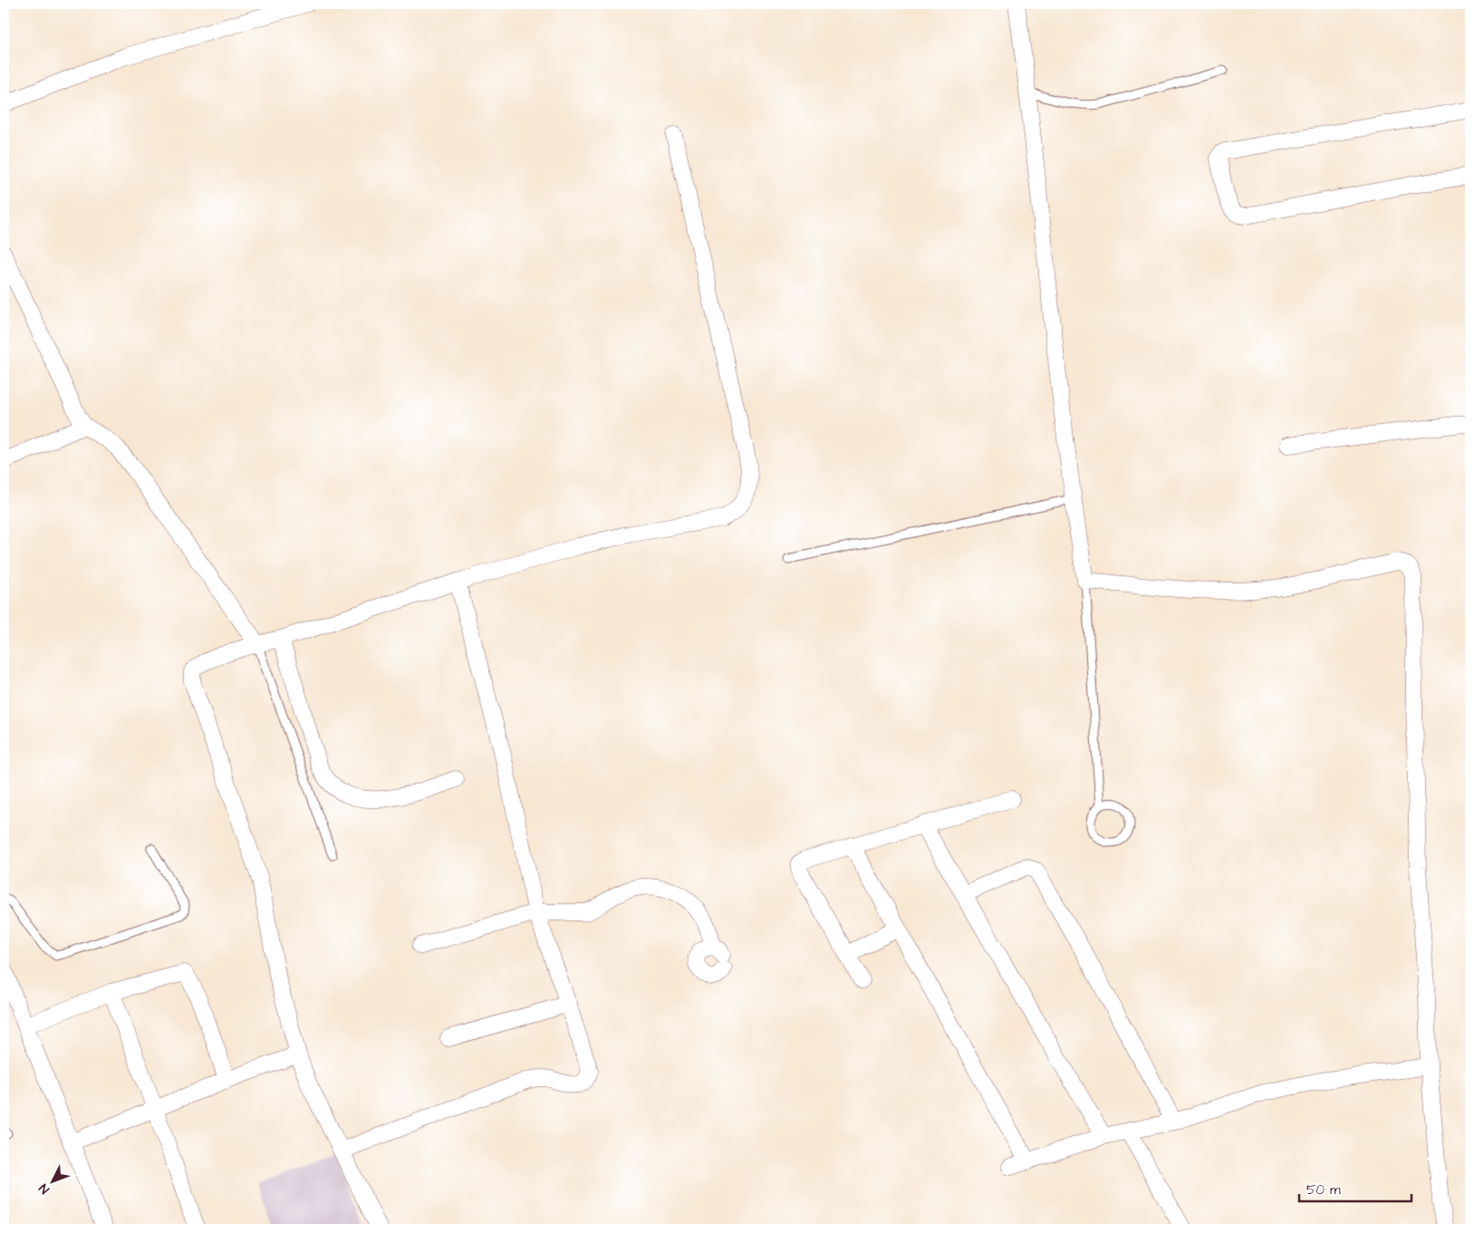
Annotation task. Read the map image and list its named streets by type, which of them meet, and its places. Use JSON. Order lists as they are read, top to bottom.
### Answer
{
  "scale_bar": "50 m",
  "north": "bottom left"
}
